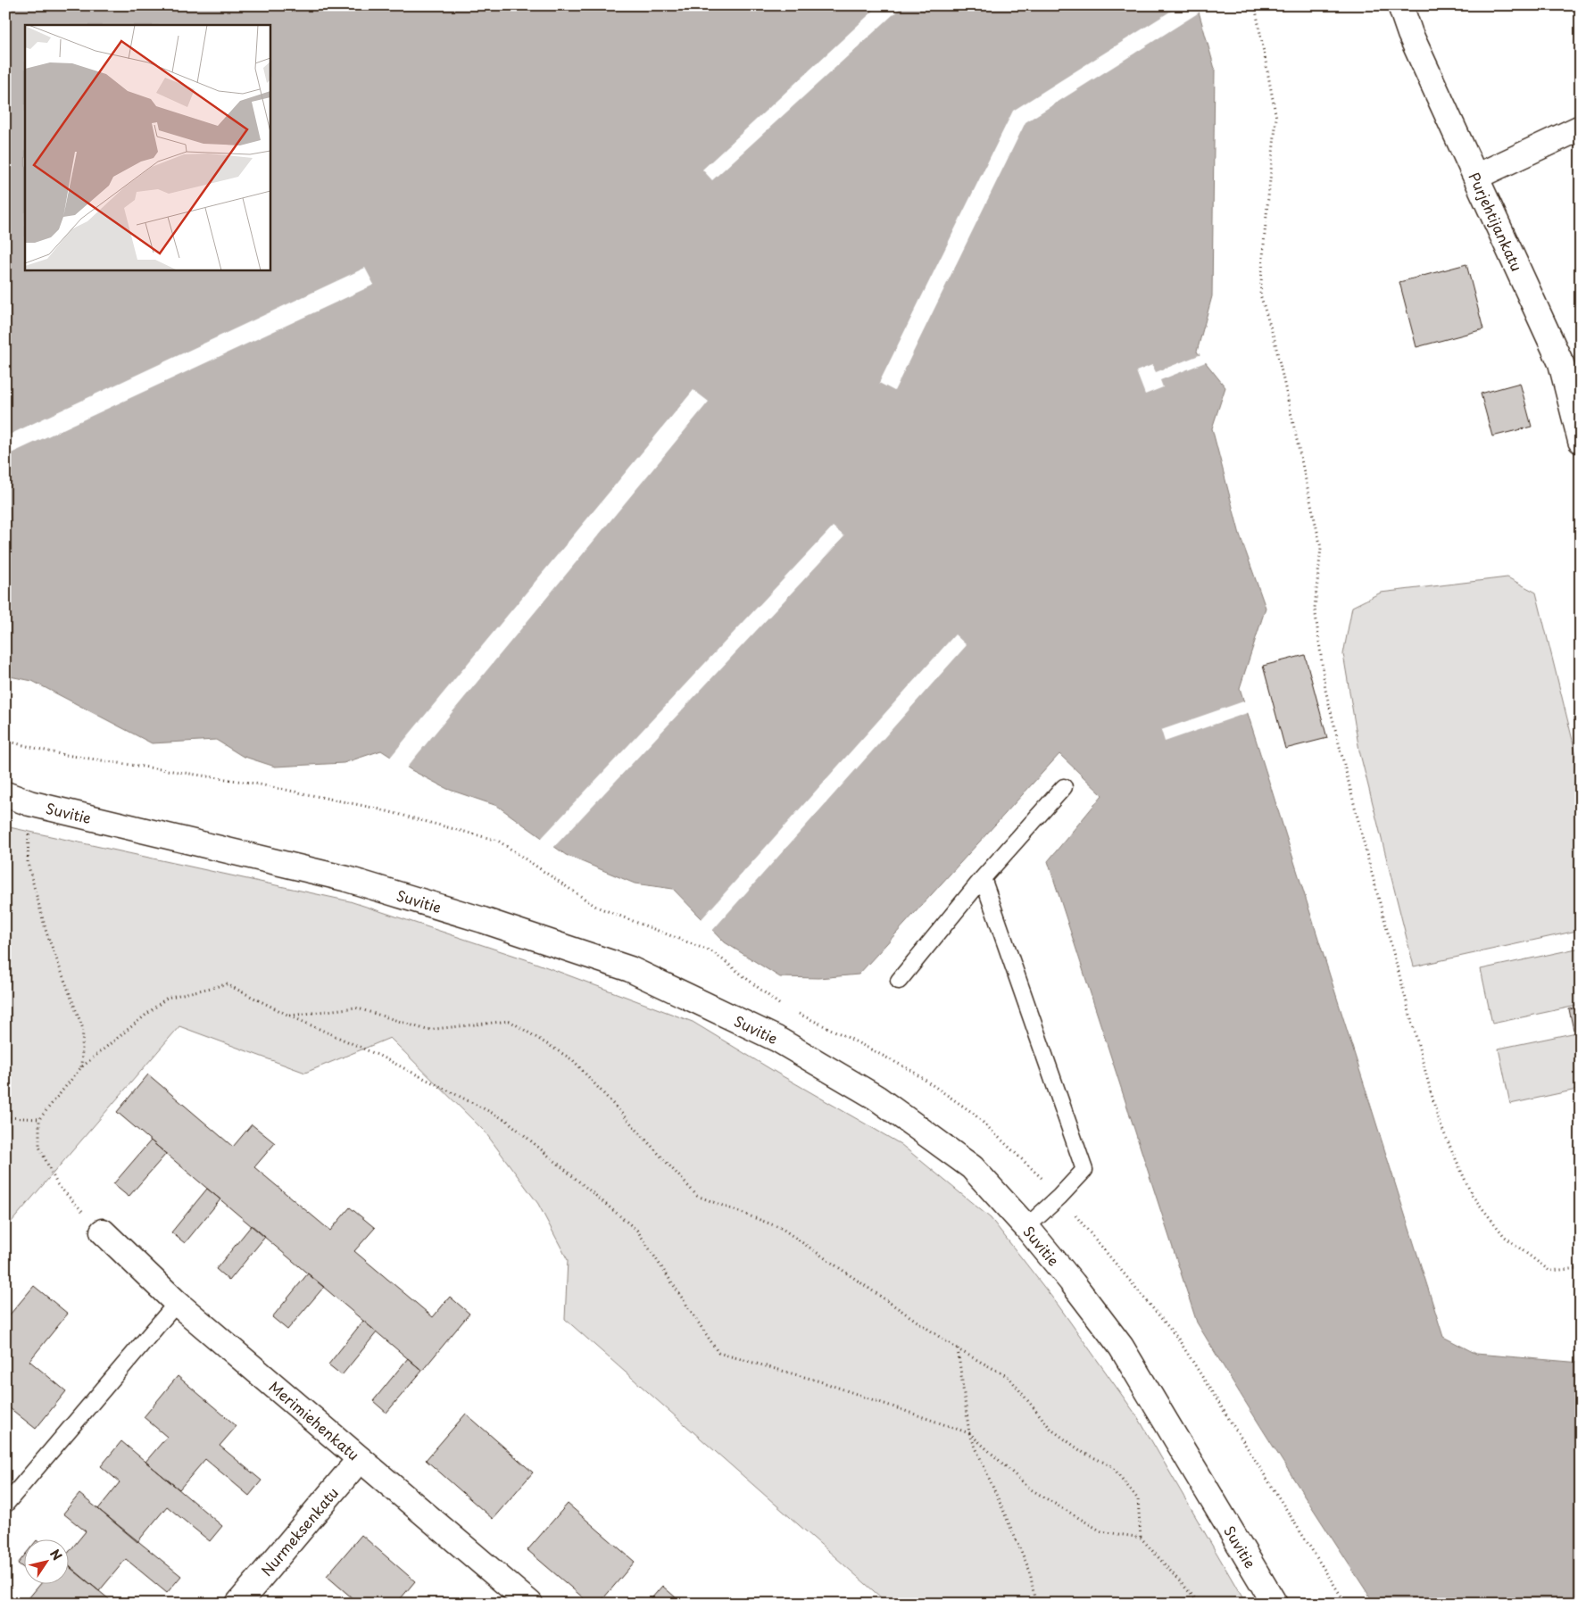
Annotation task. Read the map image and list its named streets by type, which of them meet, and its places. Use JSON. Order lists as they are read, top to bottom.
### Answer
{
  "streets": {
    "street": [
      "Purjehtijankatu",
      "Suvitie",
      "Merimiehenkatu",
      "Nurmeksenkatu"
    ]
  },
  "crossings": [
    ["Merimiehenkatu", "Nurmeksenkatu"]
  ],
  "north": "top right"
}
